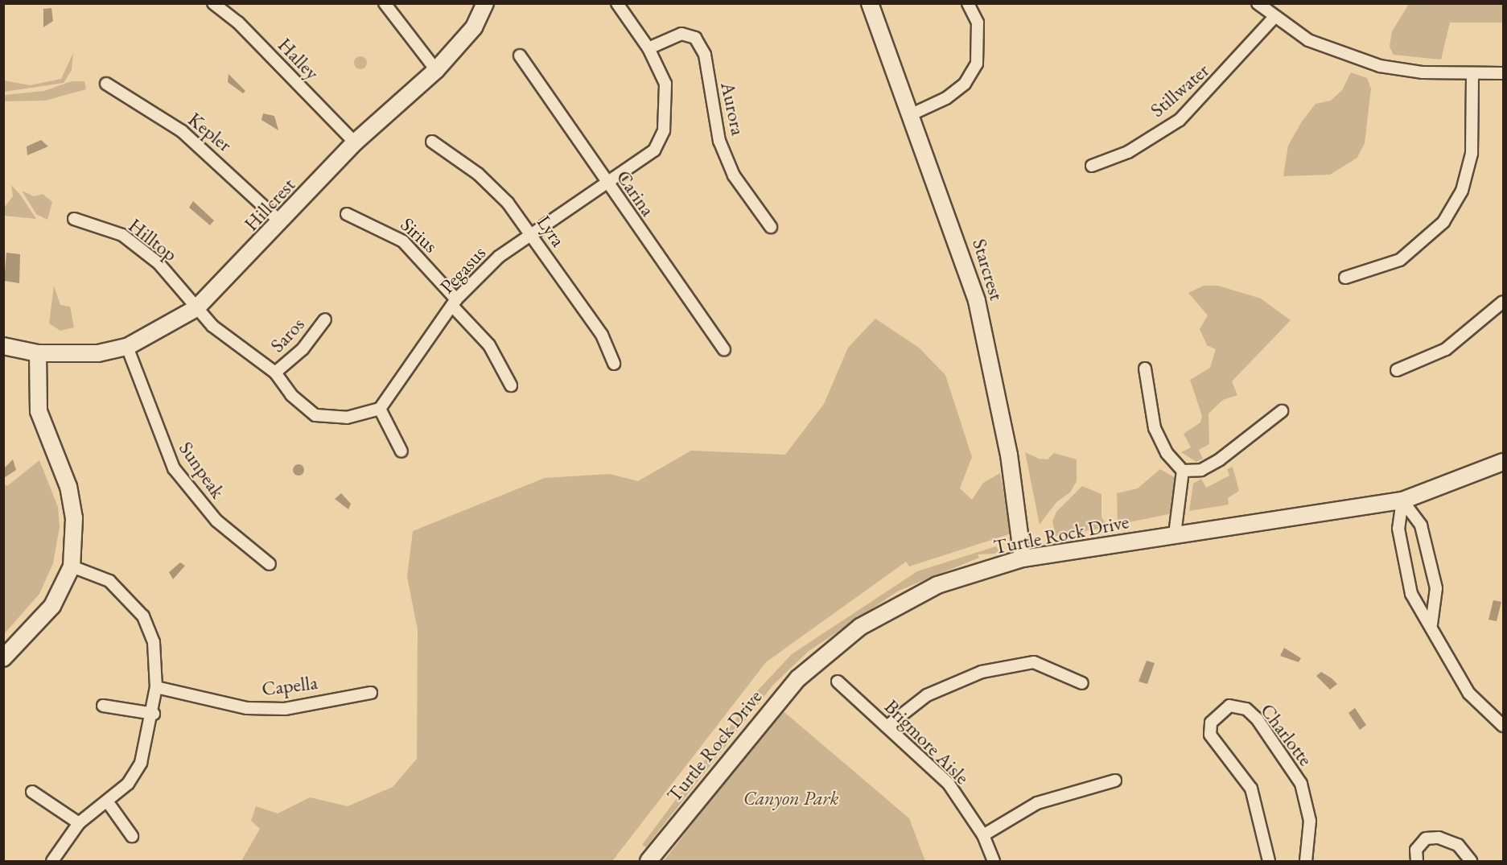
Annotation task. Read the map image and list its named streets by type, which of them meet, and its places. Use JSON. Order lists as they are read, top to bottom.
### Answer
{
  "streets": {
    "street": [
      "Halley",
      "Stillwater",
      "Aurora",
      "Kepler",
      "Carina",
      "Hillcrest",
      "Lyra",
      "Sirius",
      "Hilltop",
      "Pegasus",
      "Starcrest",
      "Saros",
      "Sunpeak",
      "Turtle Rock Drive",
      "Capella",
      "Charlotte",
      "Brigmore Aisle"
    ]
  },
  "crossings": [
    ["Halley", "Hillcrest"],
    ["Aurora", "Pegasus"],
    ["Kepler", "Hillcrest"],
    ["Carina", "Pegasus"],
    ["Hillcrest", "Hilltop"],
    ["Hillcrest", "Sunpeak"],
    ["Lyra", "Pegasus"],
    ["Sirius", "Pegasus"],
    ["Starcrest", "Turtle Rock Drive"]
  ],
  "parks": ["Canyon Park"]
}
